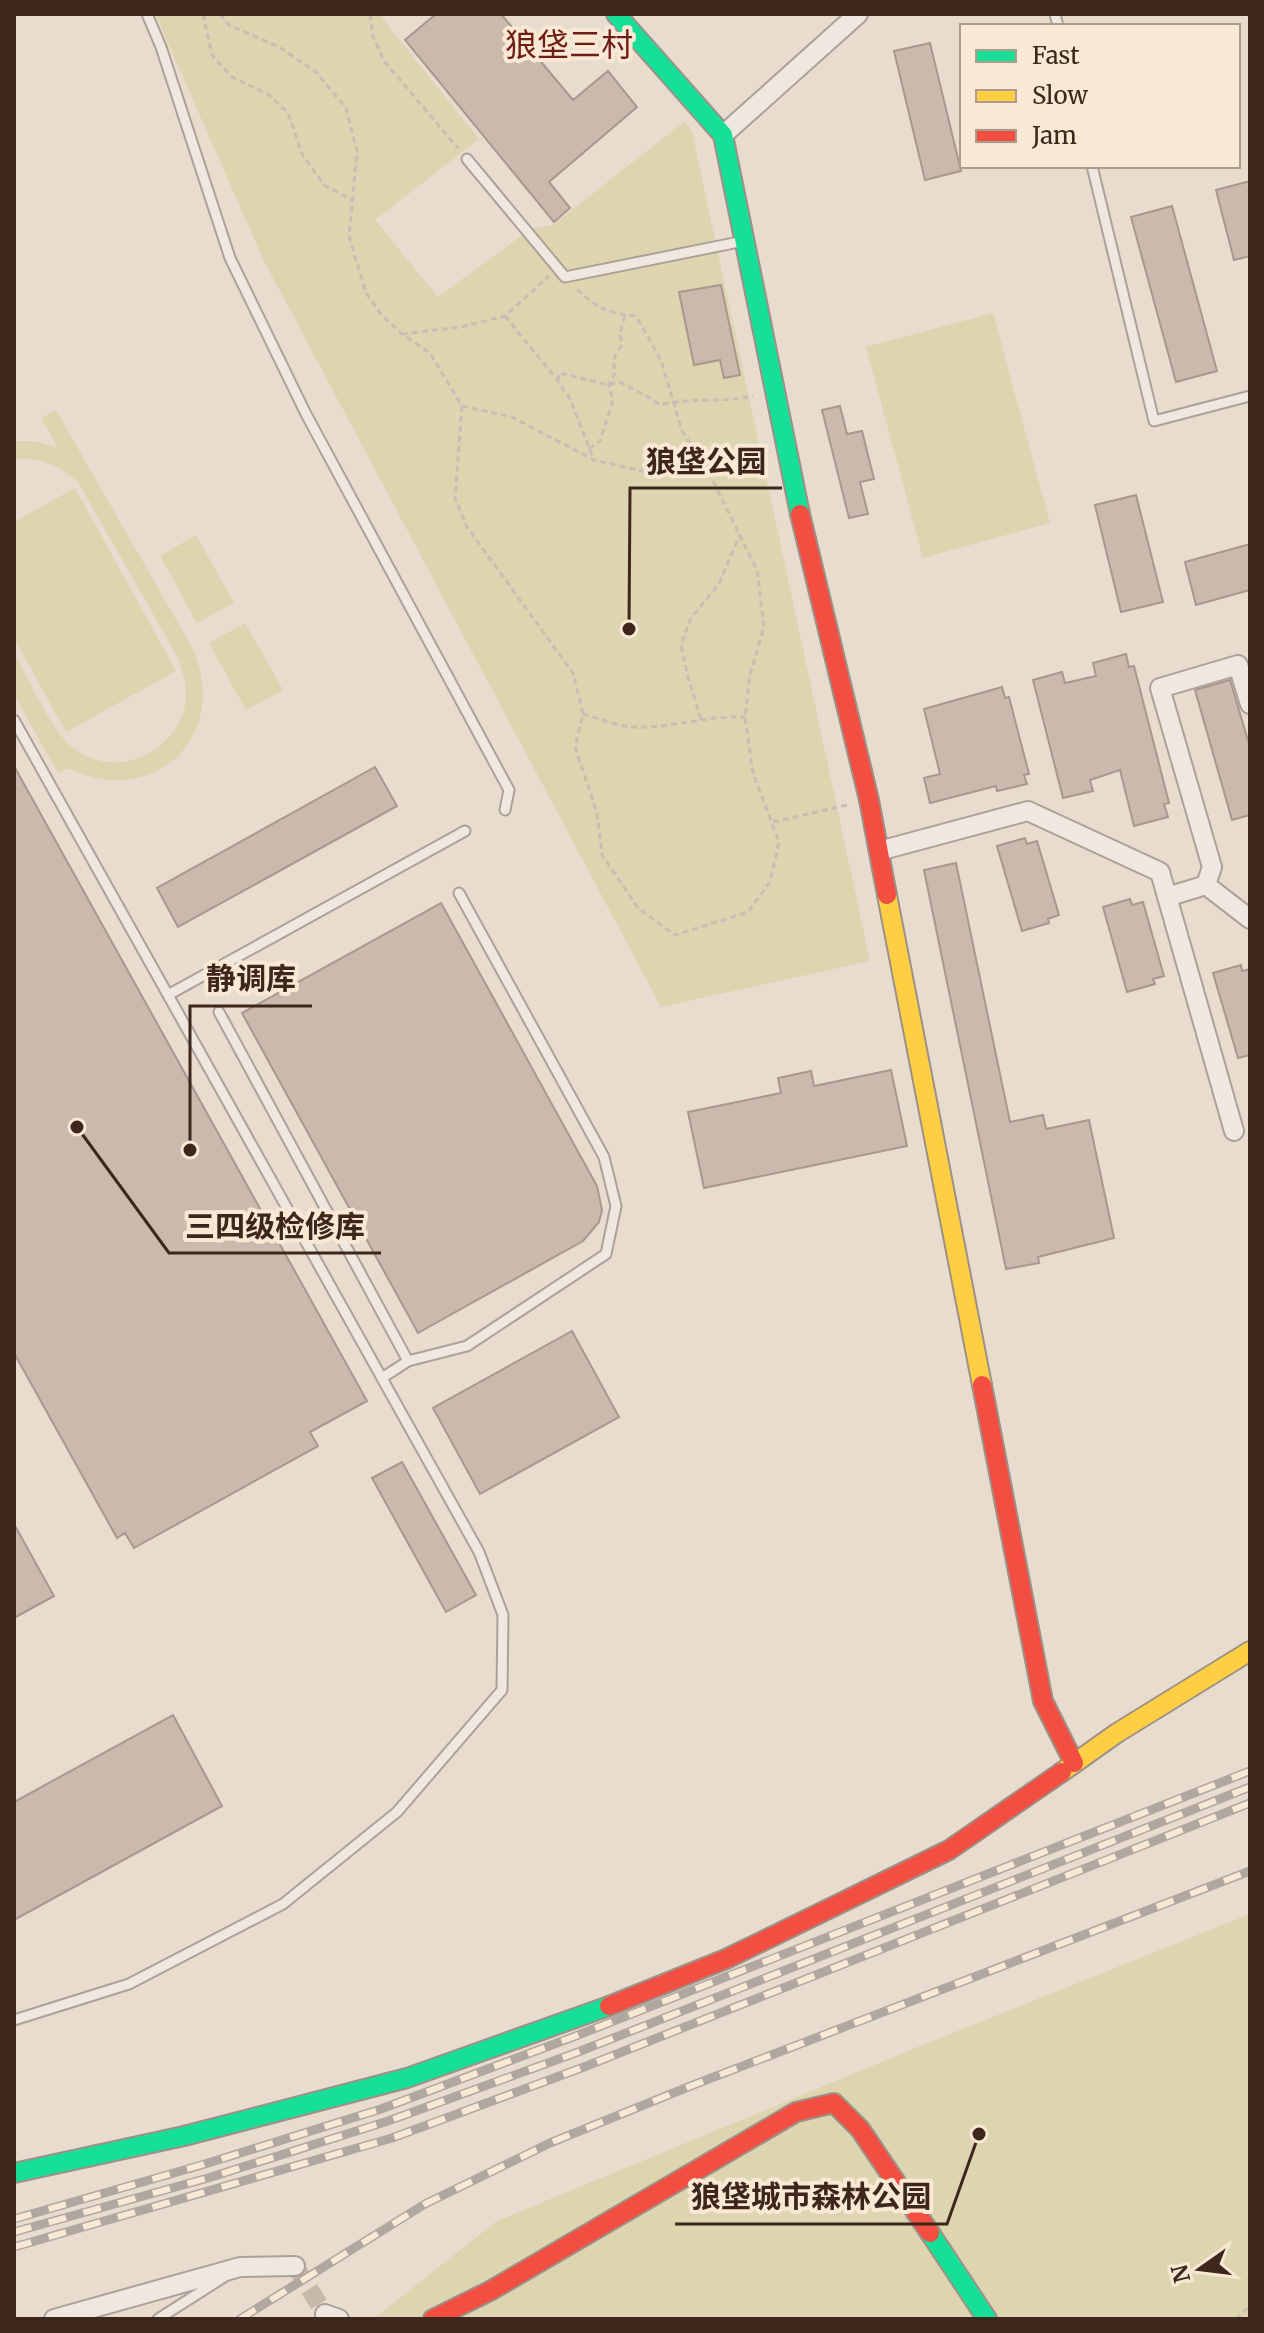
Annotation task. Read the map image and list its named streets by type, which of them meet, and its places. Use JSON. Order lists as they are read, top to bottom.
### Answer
{
  "districts": ["狼垡三村"],
  "places": [
    "狼垡公园",
    "三四级检修库",
    "静调库",
    "狼垡城市森林公园"
  ],
  "legend": ["Fast", "Slow", "Jam"],
  "north": "left"
}
